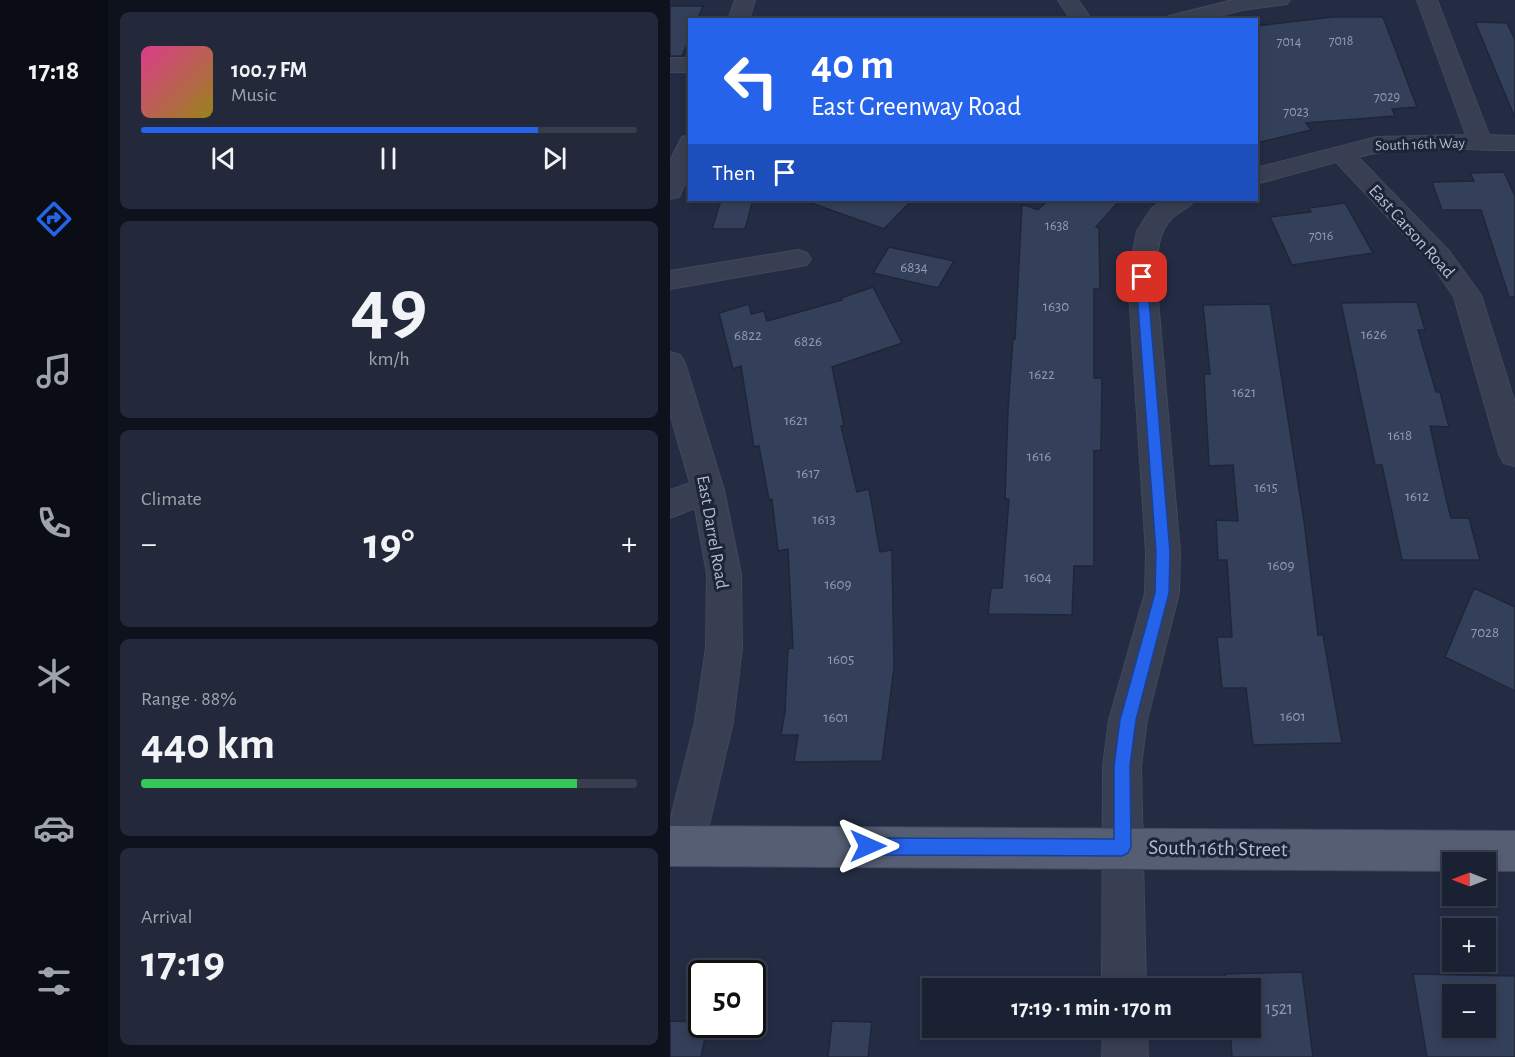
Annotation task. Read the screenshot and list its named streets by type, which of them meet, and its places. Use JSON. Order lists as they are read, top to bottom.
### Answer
{
  "streets": {
    "main road": ["South 16th Street"],
    "street": ["South 16th Way", "East Carson Road", "East Darrel Road"]
  },
  "crossings": [
    ["South 16th Way", "East Carson Road"],
    ["East Darrel Road", "South 16th Street"]
  ],
  "house_numbers": [
    "7018",
    "7014",
    "7029",
    "7023",
    "1638",
    "7016",
    "6834",
    "1630",
    "1626",
    "6822",
    "6826",
    "1622",
    "1621",
    "1621",
    "1618",
    "1616",
    "1617",
    "1615",
    "1612",
    "1613",
    "1609",
    "1604",
    "1609",
    "7028",
    "1605",
    "1601",
    "1601",
    "1521"
  ],
  "north": "left",
  "page": {
    "tabs": "17:18",
    "turn": ["40 m", "East Greenway Road"],
    "song": ["100.7 FM", "Music"],
    "then": "Then",
    "tile": [
      ["49", "km/h"],
      "Climate",
      ["Range · 88%", "440 km"],
      ["Arrival", "17:19"]
    ],
    "heat": ["−", "19°", "+"],
    "map_buttons": ["+", "−"],
    "limit": "50",
    "trip": "17:19 · 1 min · 170 m"
  }
}
